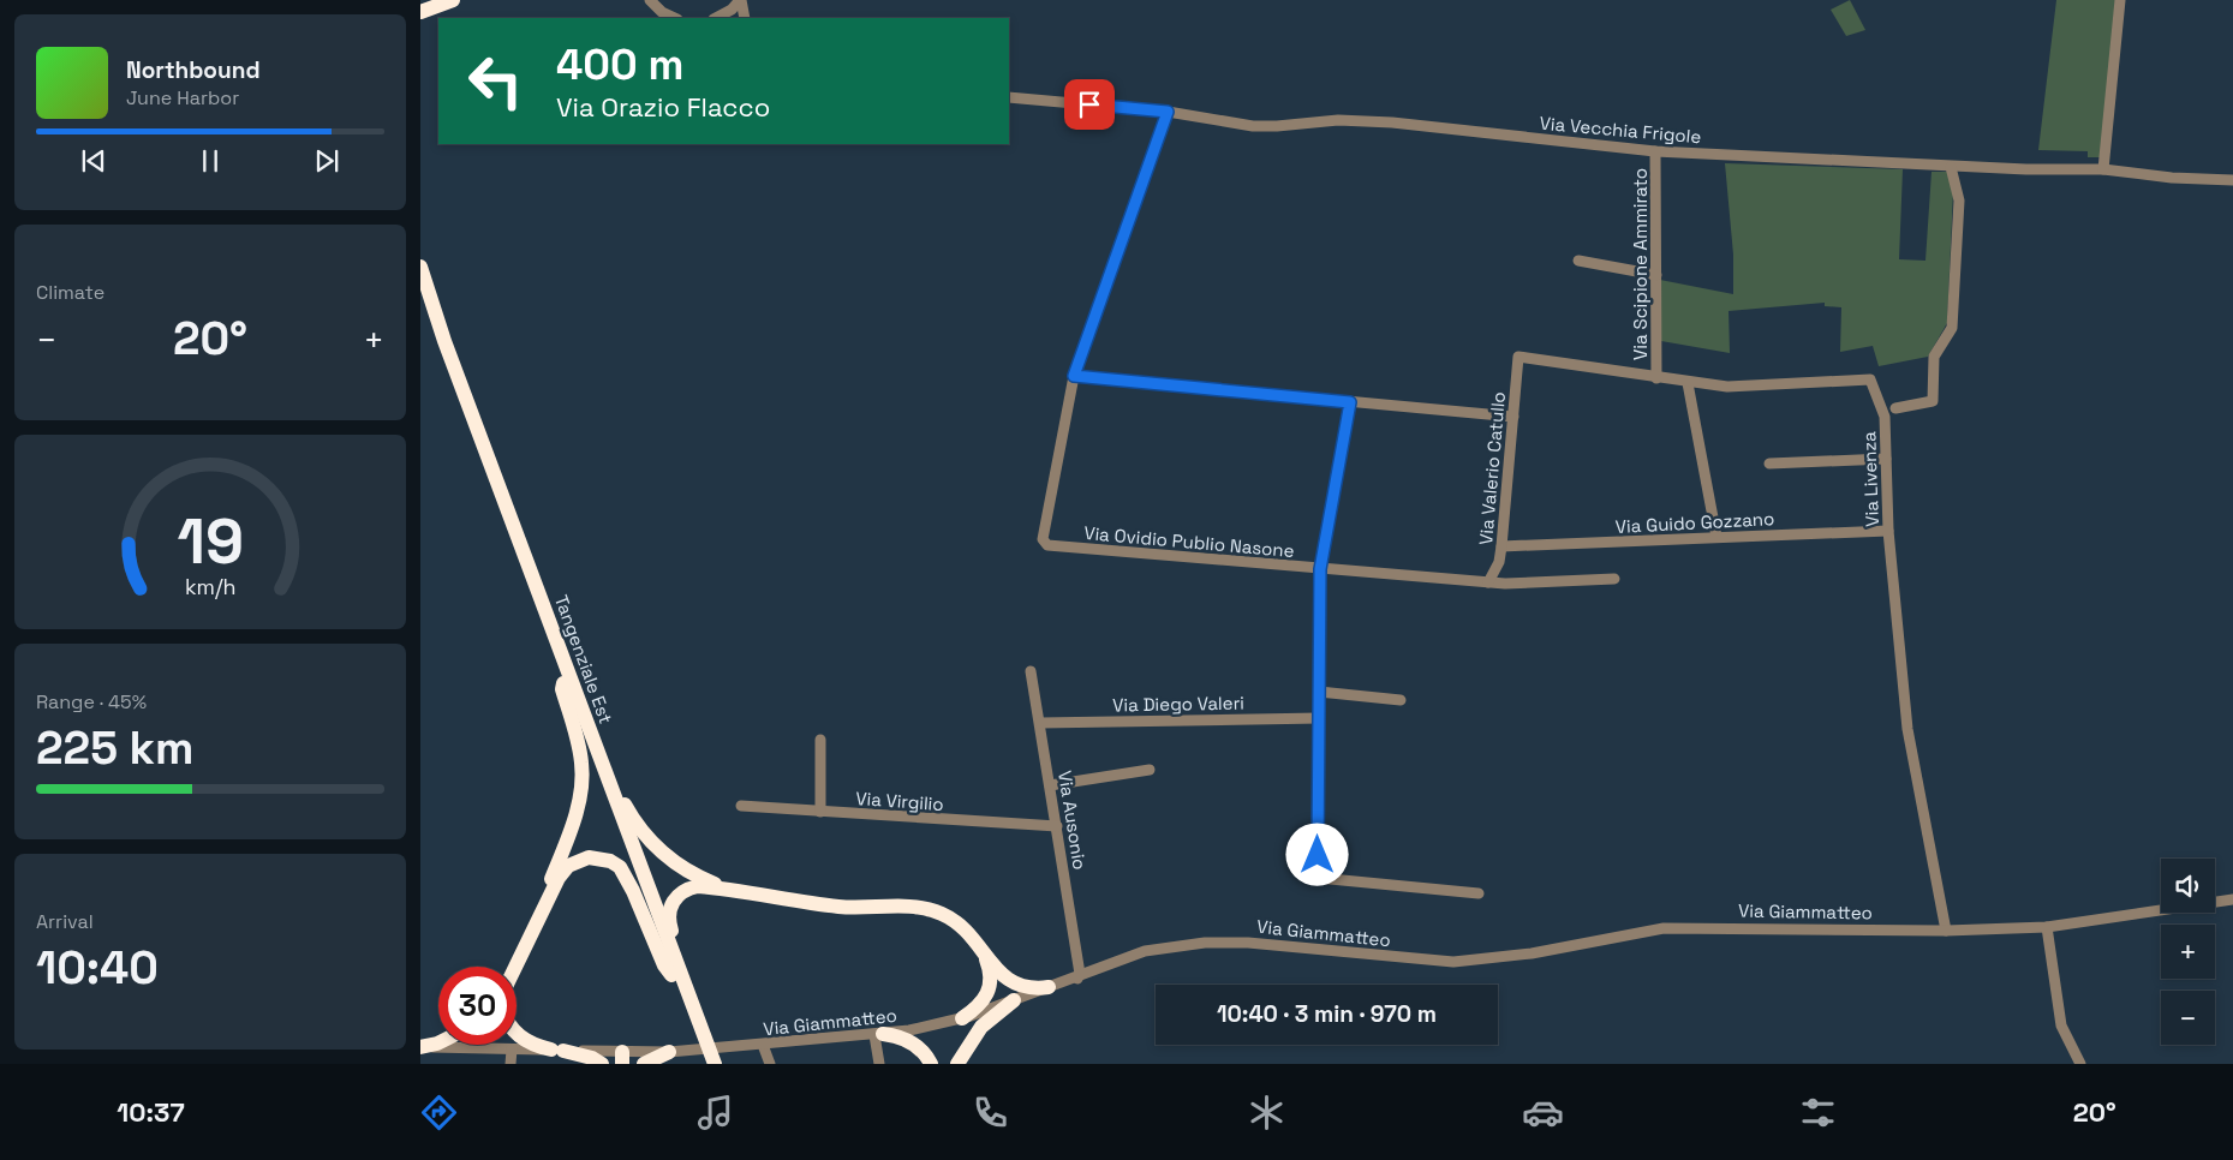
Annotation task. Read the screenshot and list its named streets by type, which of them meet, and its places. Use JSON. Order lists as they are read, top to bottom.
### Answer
{
  "streets": {
    "highway": ["Tangenziale Est"],
    "street": [
      "Via Vecchia Frigole",
      "Via Scipione Ammirato",
      "Via Valerio Catullo",
      "Via Livenza",
      "Via Guido Gozzano",
      "Via Ovidio Publio Nasone",
      "Via Diego Valeri",
      "Via Virgilio",
      "Via Ausonio",
      "Via Giammatteo"
    ]
  },
  "crossings": [
    ["Via Vecchia Frigole", "Via Scipione Ammirato"],
    ["Via Scipione Ammirato", "Via Livenza"],
    ["Via Valerio Catullo", "Via Livenza"],
    ["Via Valerio Catullo", "Via Guido Gozzano"],
    ["Via Valerio Catullo", "Via Ovidio Publio Nasone"],
    ["Via Livenza", "Via Guido Gozzano"],
    ["Via Livenza", "Via Giammatteo"],
    ["Via Diego Valeri", "Via Ausonio"],
    ["Via Virgilio", "Via Ausonio"],
    ["Via Ausonio", "Via Giammatteo"]
  ],
  "page": {
    "turn": ["400 m", "Via Orazio Flacco"],
    "song": ["Northbound", "June Harbor"],
    "tile": [
      "Climate",
      ["Range · 45%", "225 km"],
      ["Arrival", "10:40"]
    ],
    "heat": ["−", "20°", "+"],
    "map_buttons": ["+", "−"],
    "limit": "30",
    "trip": "10:40 · 3 min · 970 m",
    "tabs": ["10:37", "20°"],
    "gauge": ["19", "km/h"]
  }
}
